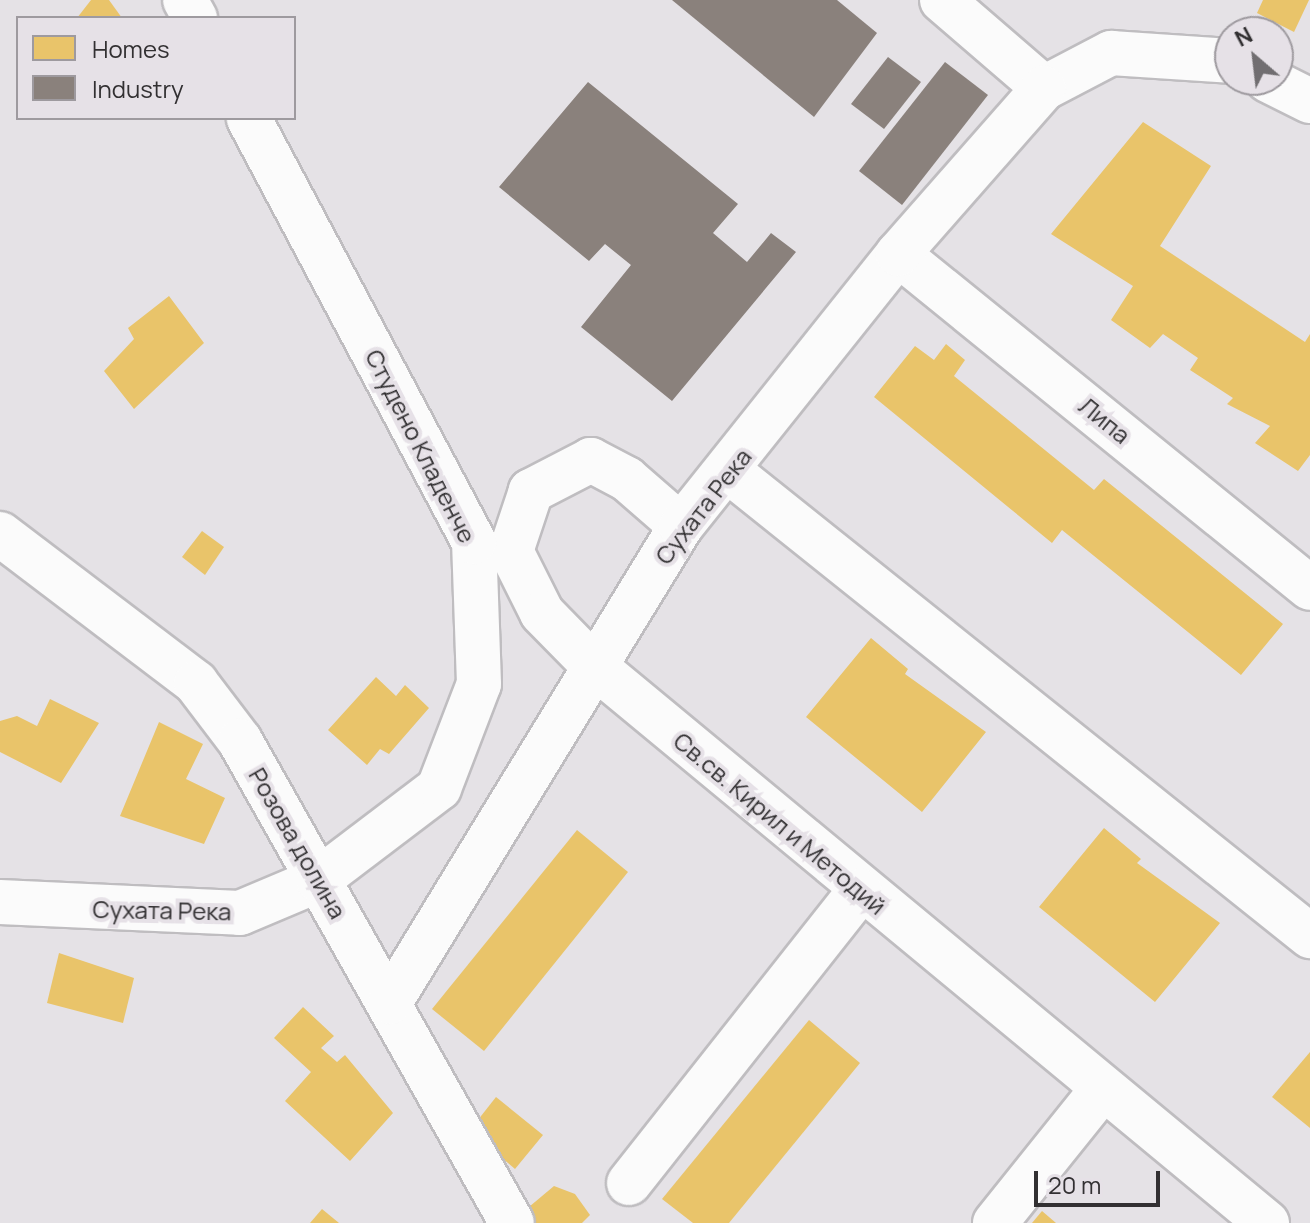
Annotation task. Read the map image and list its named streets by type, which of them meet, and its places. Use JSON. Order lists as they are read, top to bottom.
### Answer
{
  "streets": {
    "street": [
      "Липа",
      "Студено Кладенче",
      "Сухата Река",
      "Св.св. Кирил и Методий",
      "Розова долина"
    ]
  },
  "crossings": [
    ["Липа", "Сухата Река"],
    ["Студено Кладенче", "Сухата Река"],
    ["Студено Кладенче", "Св.св. Кирил и Методий"],
    ["Студено Кладенче", "Розова долина"],
    ["Сухата Река", "Св.св. Кирил и Методий"],
    ["Сухата Река", "Розова долина"]
  ],
  "legend": ["Homes", "Industry"],
  "scale_bar": "20 m",
  "north": "top left"
}
